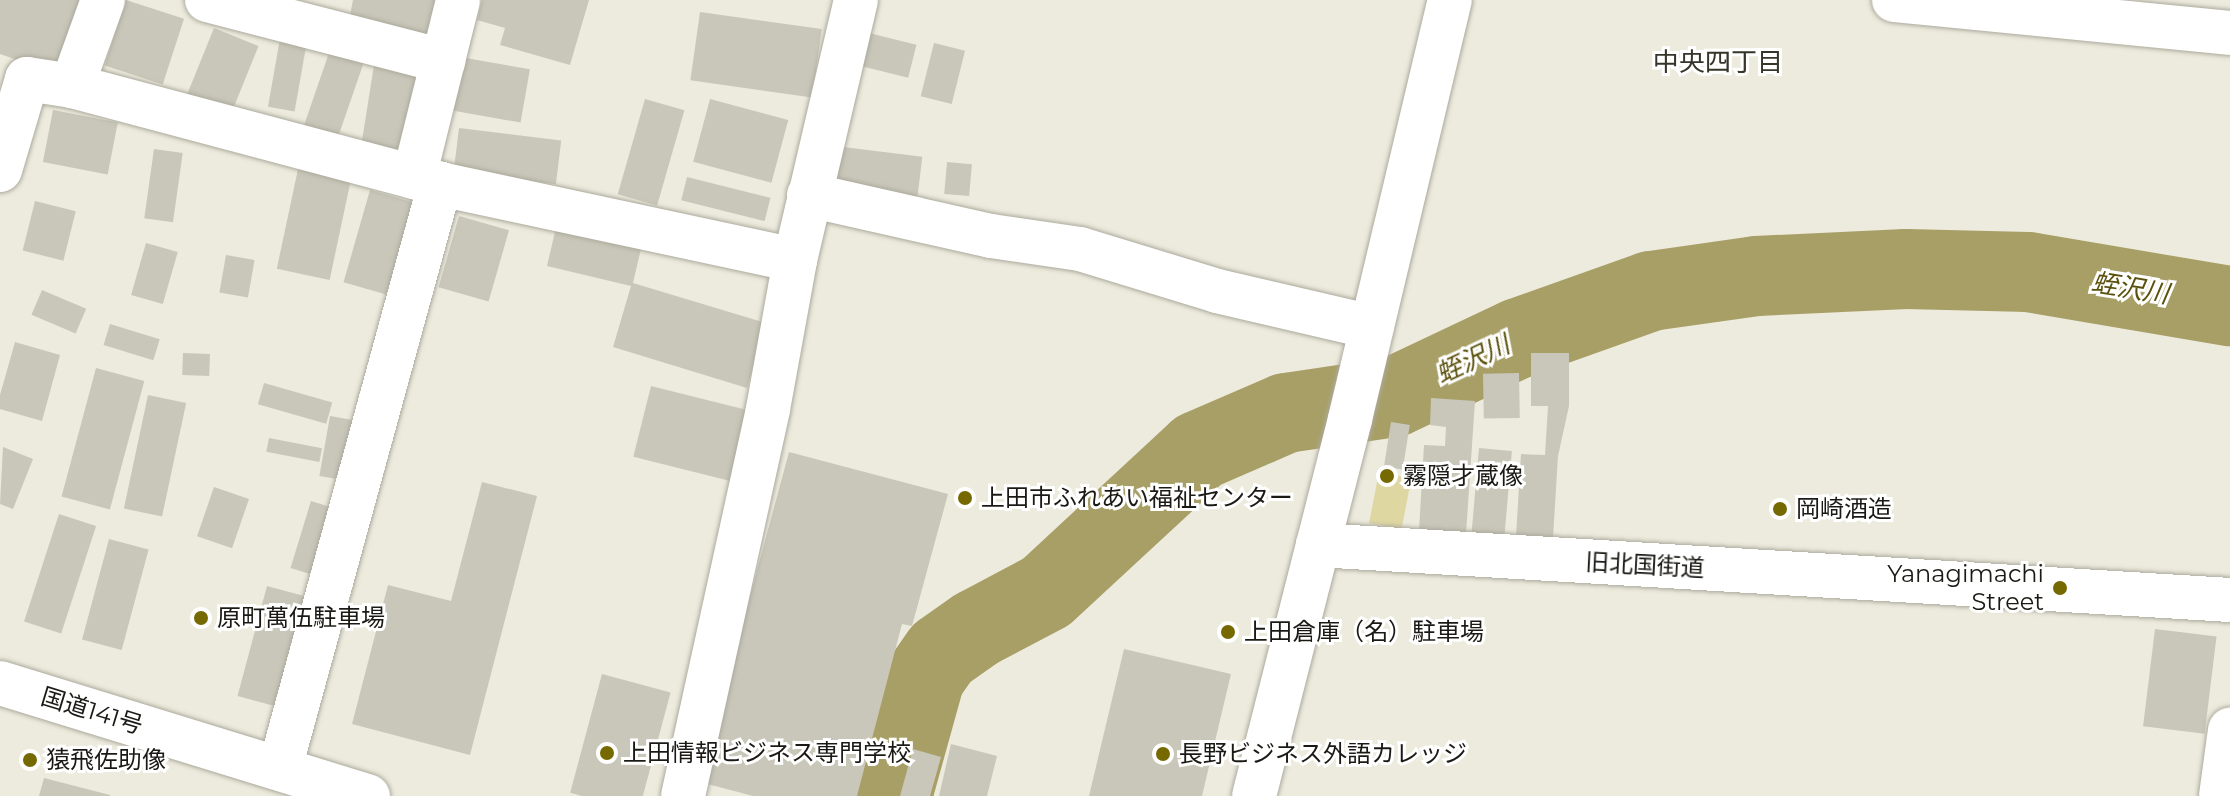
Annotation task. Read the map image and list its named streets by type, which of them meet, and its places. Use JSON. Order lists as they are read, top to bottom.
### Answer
{
  "streets": {
    "main road": ["旧北国街道", "国道141号"]
  },
  "districts": ["中央四丁目"],
  "water": ["蛭沢川"],
  "places": [
    "霧隠才蔵像",
    "上田市ふれあい福祉センター",
    "岡崎酒造",
    "Yanagimachi Street",
    "原町萬伍駐車場",
    "上田倉庫（名）駐車場",
    "上田情報ビジネス専門学校",
    "長野ビジネス外語カレッジ",
    "猿飛佐助像"
  ]
}
